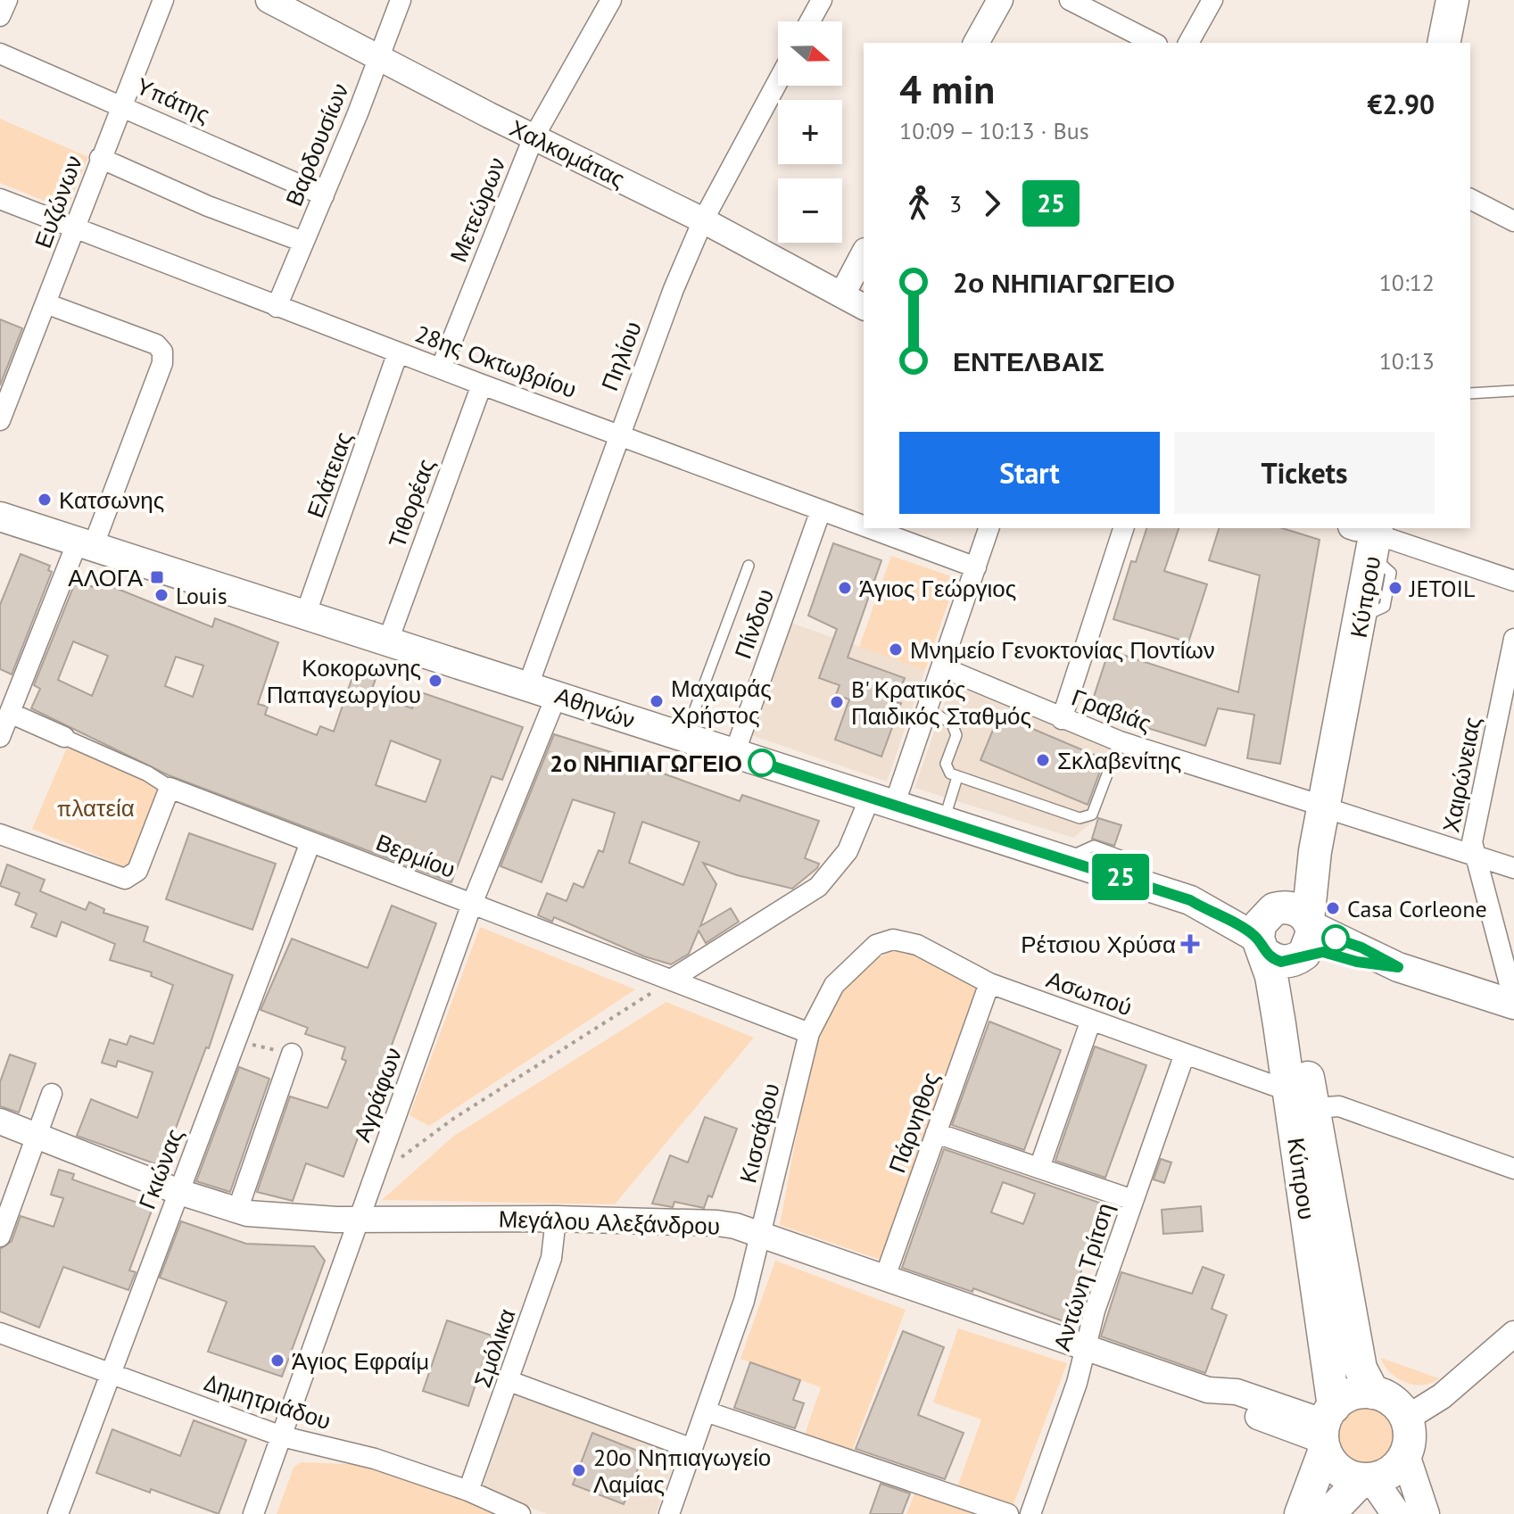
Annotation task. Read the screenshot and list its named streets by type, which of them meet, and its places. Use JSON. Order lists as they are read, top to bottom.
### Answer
{
  "streets": {
    "main road": ["Κύπρου", "Αθηνών"],
    "street": [
      "Υπάτης",
      "Βαρδουσίων",
      "Χαλκομάτας",
      "Ευζώνων",
      "Μετεώρων",
      "Πηλίου",
      "28ης Οκτωβρίου",
      "Ελάτειας",
      "Τιθορέας",
      "Πίνδου",
      "Γραβιάς",
      "Χαιρώνειας",
      "Βερμίου",
      "Ασωπού",
      "Αγράφων",
      "Πάρνηθος",
      "Κισσάβου",
      "Γκιώνας",
      "Μεγάλου Αλεξάνδρου",
      "Αντώνη Τρίτση",
      "Σμόλικα",
      "Δημητριάδου"
    ]
  },
  "crossings": [
    ["Υπάτης", "Βαρδουσίων"],
    ["Υπάτης", "Ευζώνων"],
    ["Βαρδουσίων", "Χαλκομάτας"],
    ["Βαρδουσίων", "28ης Οκτωβρίου"],
    ["Χαλκομάτας", "Μετεώρων"],
    ["Χαλκομάτας", "Πηλίου"],
    ["Ευζώνων", "28ης Οκτωβρίου"],
    ["Μετεώρων", "28ης Οκτωβρίου"],
    ["Πηλίου", "28ης Οκτωβρίου"],
    ["Πηλίου", "Αθηνών"],
    ["28ης Οκτωβρίου", "Ελάτειας"],
    ["28ης Οκτωβρίου", "Τιθορέας"],
    ["28ης Οκτωβρίου", "Πίνδου"],
    ["Ελάτειας", "Αθηνών"],
    ["Τιθορέας", "Αθηνών"],
    ["Κύπρου", "Αθηνών"],
    ["Κύπρου", "Γραβιάς"],
    ["Κύπρου", "Ασωπού"],
    ["Κύπρου", "Μεγάλου Αλεξάνδρου"],
    ["Πίνδου", "Αθηνών"],
    ["Αθηνών", "Χαιρώνειας"],
    ["Αθηνών", "Αγράφων"],
    ["Γραβιάς", "Χαιρώνειας"],
    ["Βερμίου", "Αγράφων"],
    ["Βερμίου", "Κισσάβου"],
    ["Βερμίου", "Γκιώνας"],
    ["Ασωπού", "Πάρνηθος"],
    ["Ασωπού", "Κισσάβου"],
    ["Ασωπού", "Αντώνη Τρίτση"],
    ["Αγράφων", "Μεγάλου Αλεξάνδρου"],
    ["Αγράφων", "Δημητριάδου"],
    ["Πάρνηθος", "Μεγάλου Αλεξάνδρου"],
    ["Κισσάβου", "Μεγάλου Αλεξάνδρου"],
    ["Γκιώνας", "Μεγάλου Αλεξάνδρου"],
    ["Γκιώνας", "Δημητριάδου"],
    ["Μεγάλου Αλεξάνδρου", "Αντώνη Τρίτση"],
    ["Μεγάλου Αλεξάνδρου", "Σμόλικα"],
    ["Σμόλικα", "Δημητριάδου"]
  ],
  "parks": ["πλατεία"],
  "places": {
    "other": [
      "Κατσωνης",
      "Άγιος Γεώργιος",
      "JETOIL",
      "Louis",
      "Μνημείο Γενοκτονίας Ποντίων",
      "Κοκορωνης Παπαγεωργίου",
      "Μαχαιράς Χρήστος",
      "B' Κρατικός Παιδικός Σταθμός",
      "Σκλαβενίτης",
      "2ο ΝΗΠΙΑΓΩΓΕΙΟ",
      "Casa Corleone",
      "Άγιος Εφραίμ",
      "20ο Νηπιαγωγείο Λαμίας"
    ],
    "transit": ["ΑΛΟΓΑ"],
    "health": ["Ρέτσιου Χρύσα"]
  },
  "lines": ["bus line 25"],
  "north": "right",
  "page": {
    "on_map": "25",
    "map_buttons": ["+", "−"],
    "heading": ["4 min", "10:09 – 10:13 · Bus", "€2.90"],
    "legs": ["3", "25"],
    "list": [
      {
        "name": "2ο ΝΗΠΙΑΓΩΓΕΙΟ",
        "value": "10:12"
      },
      {
        "name": "ΕΝΤΕΛΒΑΙΣ",
        "value": "10:13"
      }
    ],
    "buttons": ["Start", "Tickets"]
  }
}
